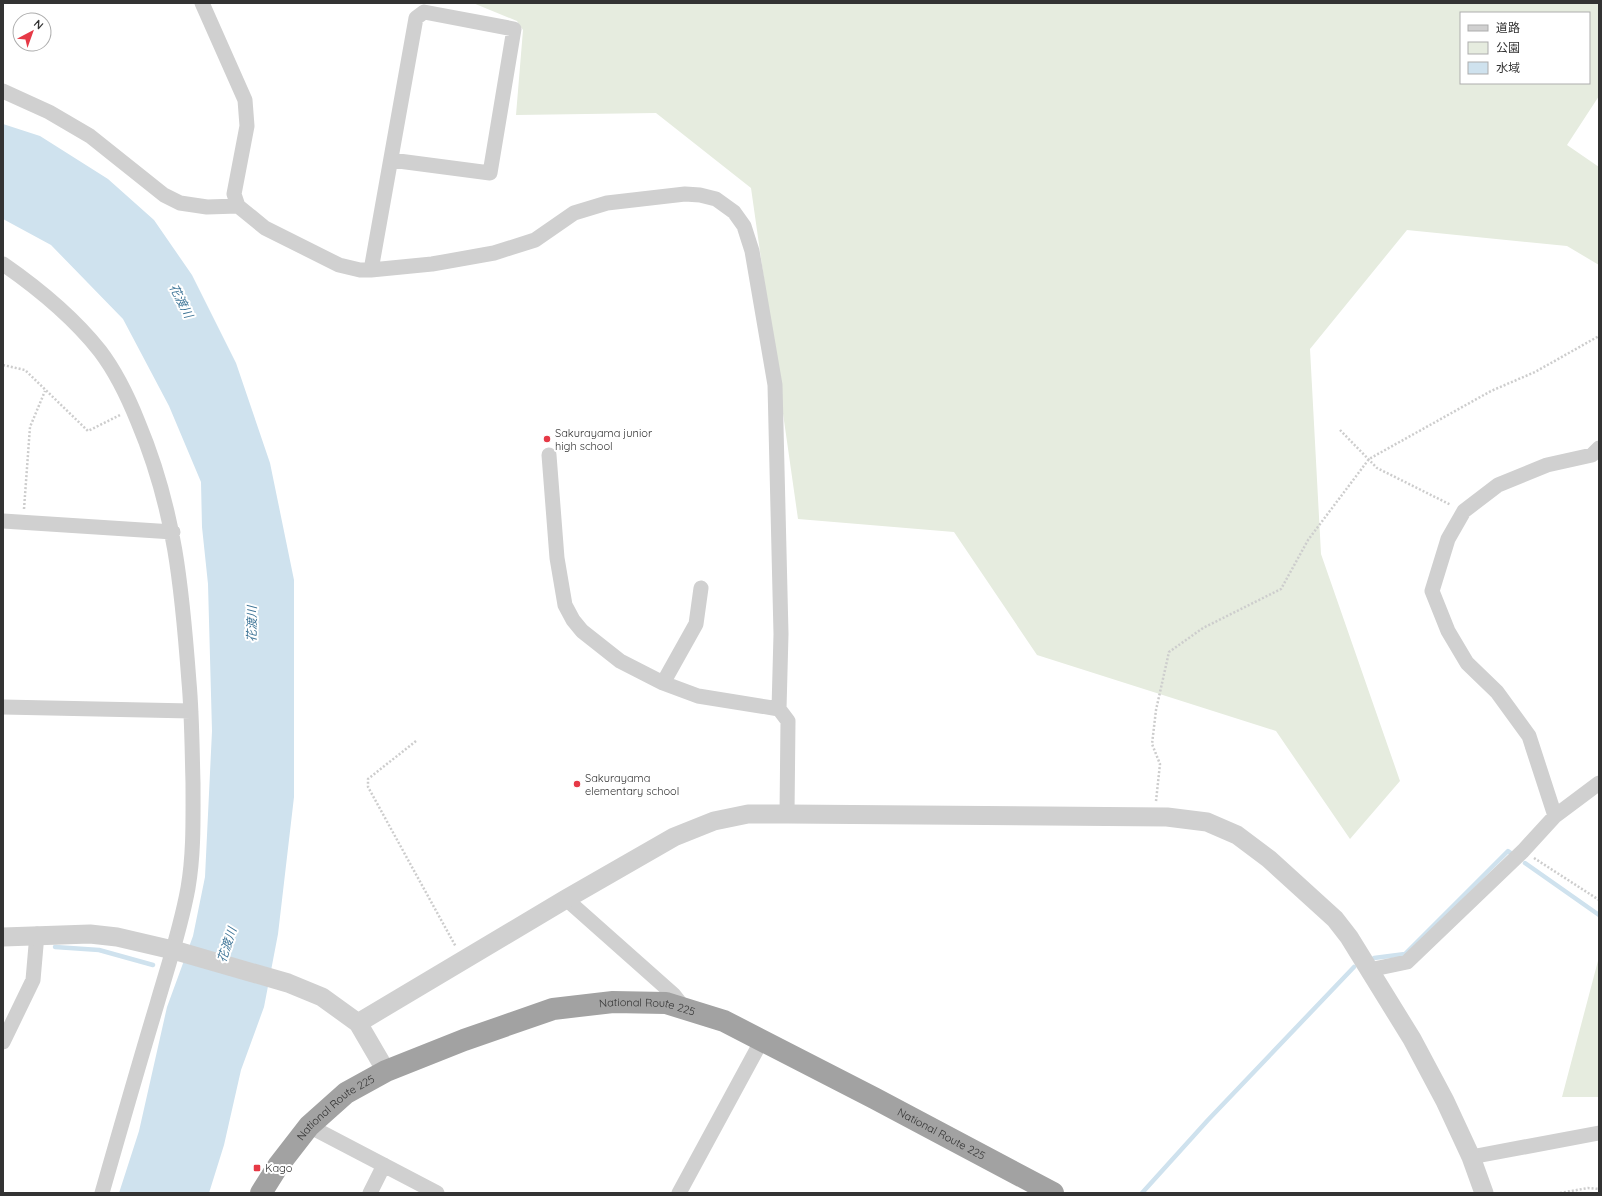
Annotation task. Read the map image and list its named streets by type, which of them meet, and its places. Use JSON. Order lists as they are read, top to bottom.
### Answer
{
  "streets": {
    "highway": ["National Route 225"]
  },
  "water": ["花渡川"],
  "places": {
    "other": ["Sakurayama junior high school", "Sakurayama elementary school"],
    "transit": ["Kago"]
  },
  "legend": ["道路", "公園", "水域"],
  "north": "top right"
}
